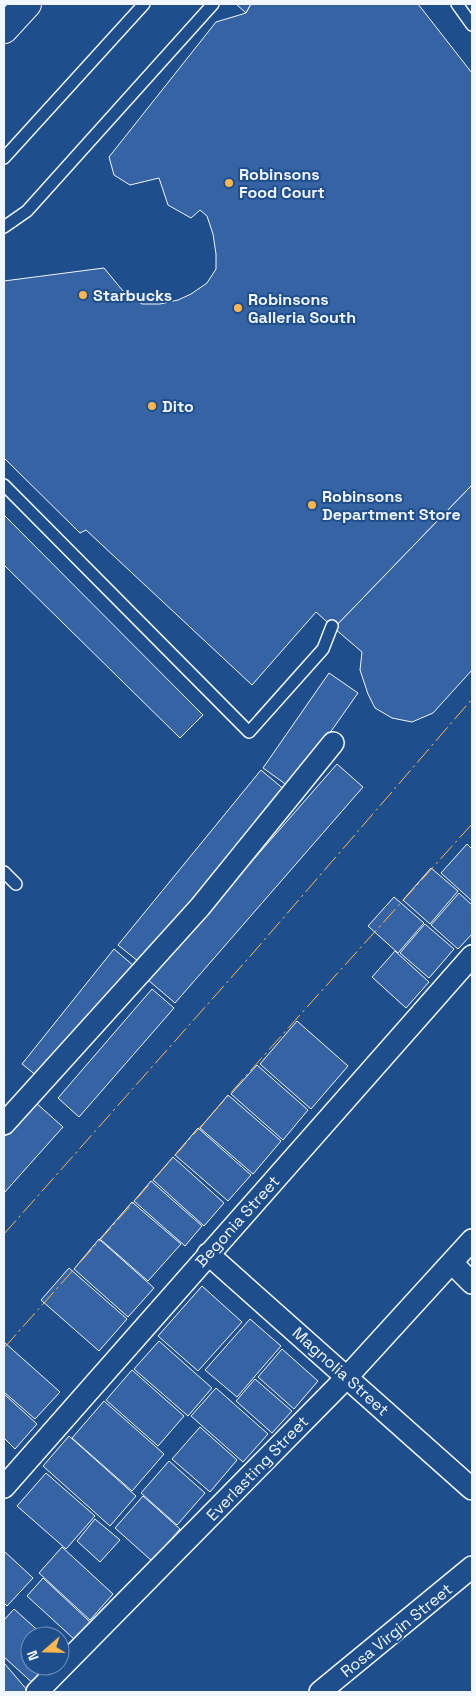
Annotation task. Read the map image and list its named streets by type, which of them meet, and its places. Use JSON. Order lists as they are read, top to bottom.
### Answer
{
  "streets": {
    "street": [
      "Begonia Street",
      "Magnolia Street",
      "Everlasting Street",
      "Rosa Virgin Street"
    ]
  },
  "crossings": [
    ["Begonia Street", "Magnolia Street"],
    ["Magnolia Street", "Everlasting Street"]
  ],
  "places": [
    "Robinsons Food Court",
    "Starbucks",
    "Robinsons Galleria South",
    "Dito",
    "Robinsons Department Store"
  ],
  "north": "left"
}
